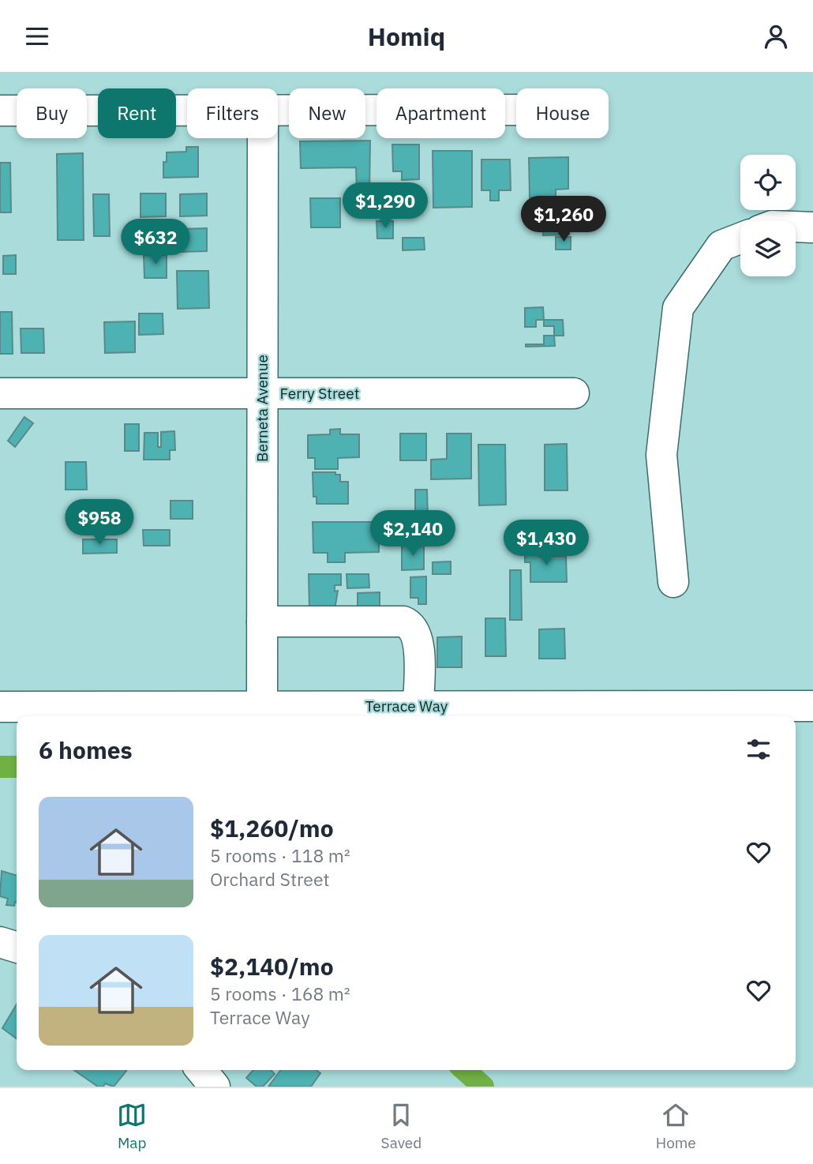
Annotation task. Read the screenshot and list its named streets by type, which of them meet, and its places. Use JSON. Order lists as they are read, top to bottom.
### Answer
{
  "streets": {
    "street": ["Ferry Street", "Berneta Avenue", "Terrace Way"]
  },
  "crossings": [
    ["Ferry Street", "Berneta Avenue"],
    ["Berneta Avenue", "Terrace Way"]
  ],
  "page": {
    "header": "Homiq",
    "chip": [
      "Buy",
      "Rent",
      "Filters",
      "New",
      "Apartment",
      "House"
    ],
    "price": [
      "$1,290",
      "$1,260",
      "$632",
      "$958",
      "$2,140",
      "$1,430"
    ],
    "heading": "6 homes",
    "list": [
      {
        "name": "$1,260/mo",
        "note": "5 rooms · 118 m² · Orchard Street"
      },
      {
        "name": "$2,140/mo",
        "note": "5 rooms · 168 m² · Terrace Way"
      }
    ],
    "tabs": ["Map", "Saved", "Home"]
  }
}
